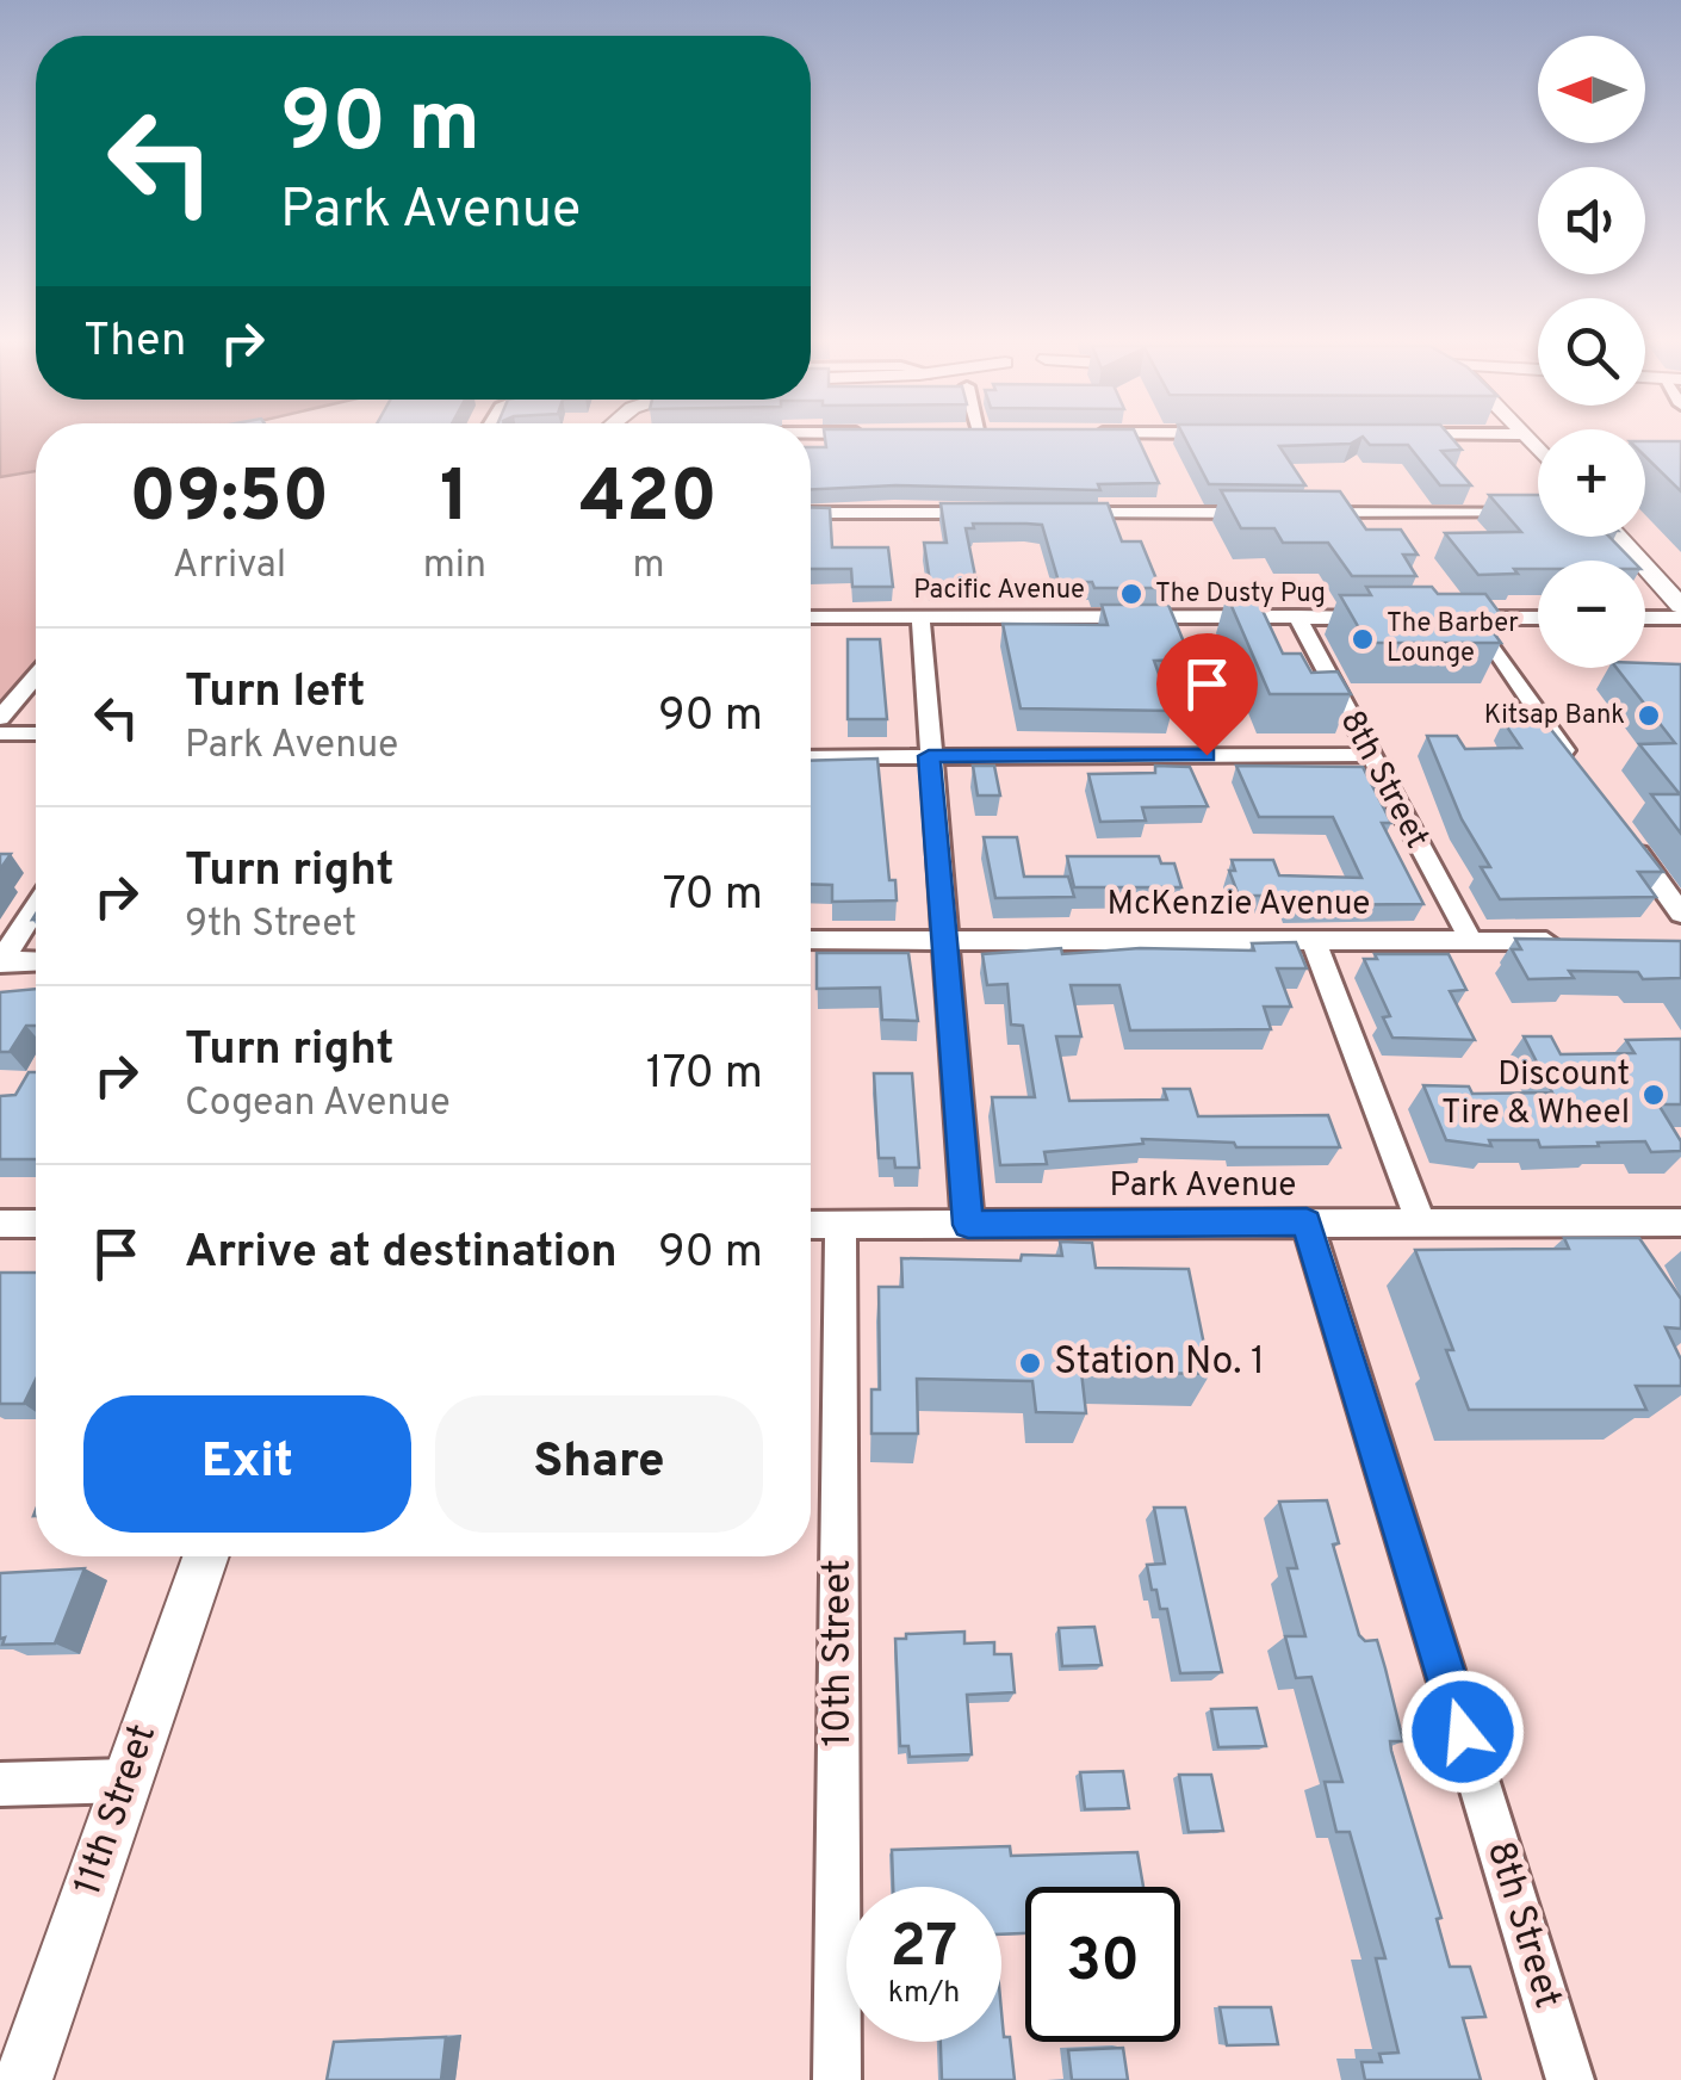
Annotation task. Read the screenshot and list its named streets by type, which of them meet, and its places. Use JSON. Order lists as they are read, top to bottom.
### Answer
{
  "streets": {
    "main road": ["11th Street"],
    "street": [
      "Pacific Avenue",
      "8th Street",
      "McKenzie Avenue",
      "Park Avenue",
      "10th Street"
    ]
  },
  "crossings": [
    ["Pacific Avenue", "8th Street"],
    ["8th Street", "McKenzie Avenue"],
    ["8th Street", "Park Avenue"],
    ["Park Avenue", "10th Street"]
  ],
  "places": [
    "The Dusty Pug",
    "The Barber Lounge",
    "Kitsap Bank",
    "Discount Tire & Wheel",
    "Station No. 1"
  ],
  "north": "left",
  "page": {
    "map_buttons": ["+", "−"],
    "turn": ["90 m", "Park Avenue"],
    "then": "Then",
    "eta": [
      "09:50",
      "Arrival",
      "1",
      "min",
      "420",
      "m"
    ],
    "list": [
      {
        "name": "Turn left",
        "note": "Park Avenue",
        "value": "90 m"
      },
      {
        "name": "Turn right",
        "note": "9th Street",
        "value": "70 m"
      },
      {
        "name": "Turn right",
        "note": "Cogean Avenue",
        "value": "170 m"
      },
      {
        "name": "Arrive at destination",
        "value": "90 m"
      }
    ],
    "buttons": ["Exit", "Share"],
    "speed": "27 km/h",
    "limit": "30"
  }
}
